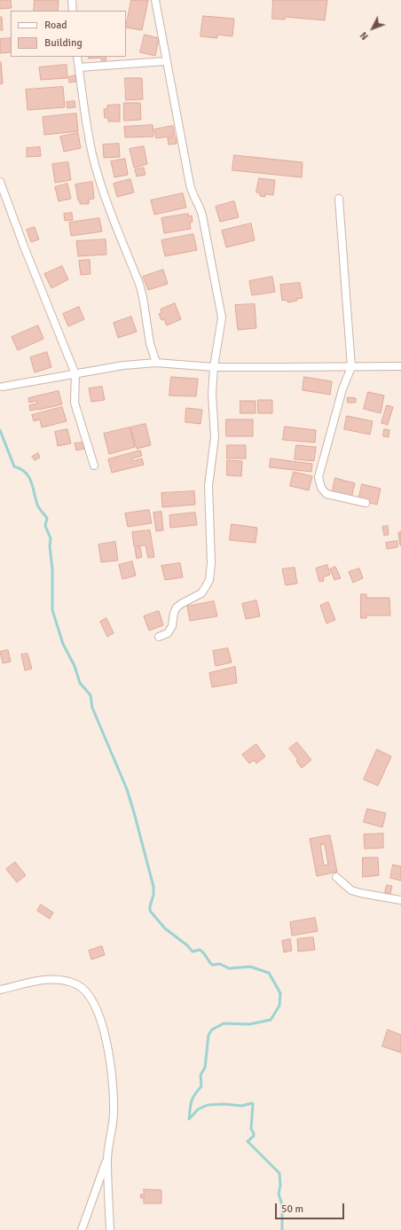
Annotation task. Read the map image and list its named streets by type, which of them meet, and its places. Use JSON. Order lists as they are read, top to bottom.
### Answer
{
  "legend": ["Road", "Building"],
  "scale_bar": "50 m",
  "north": "bottom left"
}
